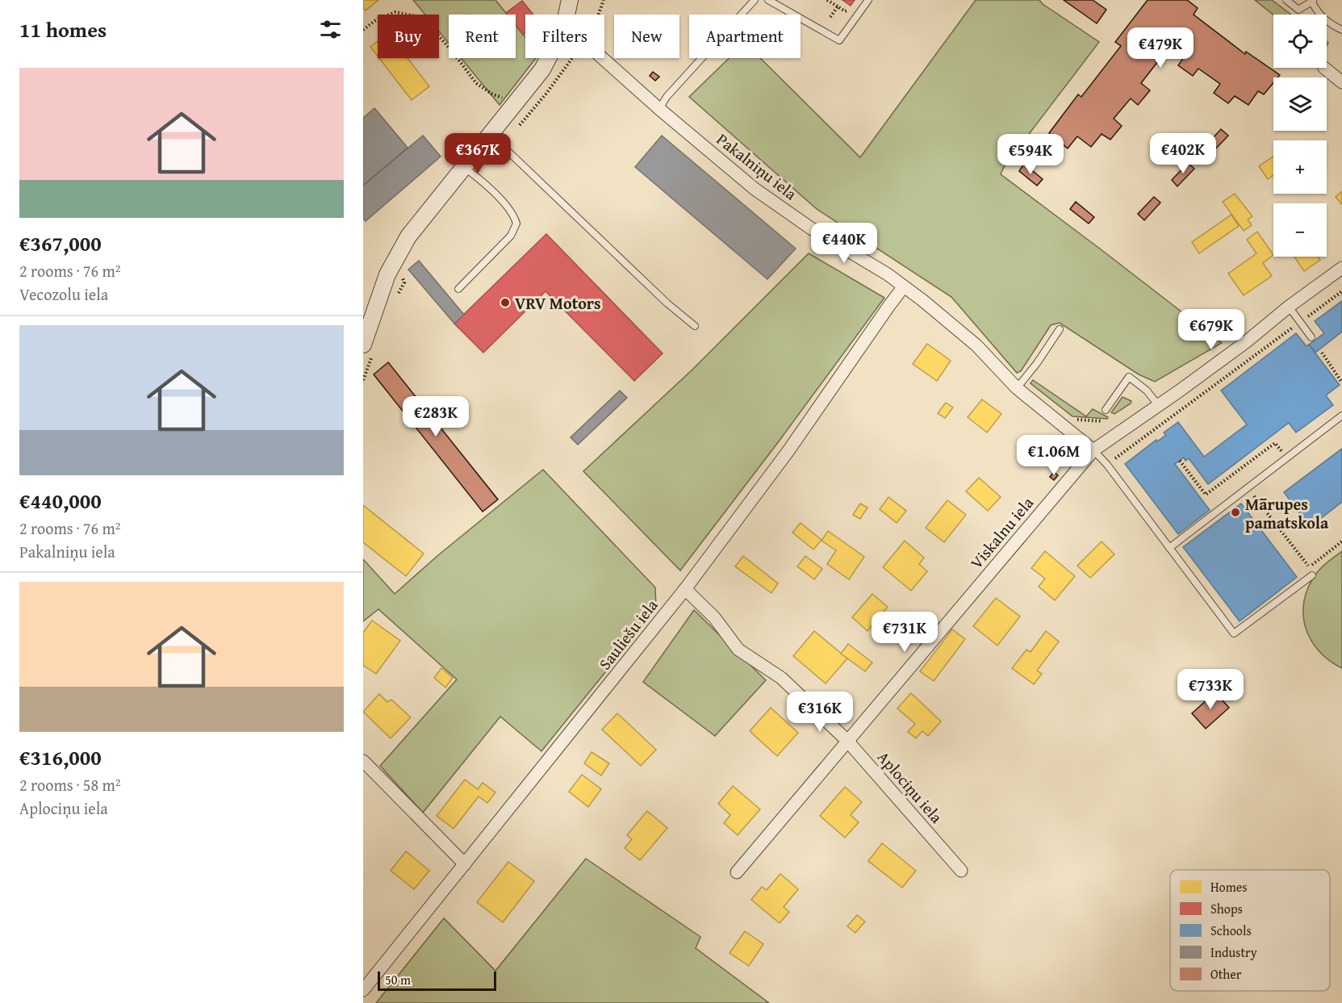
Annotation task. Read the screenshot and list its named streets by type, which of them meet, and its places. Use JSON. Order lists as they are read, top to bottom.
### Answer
{
  "streets": {
    "street": [
      "Pakalniņu iela",
      "Viskalnu iela",
      "Sauliešu iela",
      "Aplociņu iela"
    ]
  },
  "crossings": [
    ["Pakalniņu iela", "Viskalnu iela"],
    ["Pakalniņu iela", "Sauliešu iela"],
    ["Viskalnu iela", "Aplociņu iela"],
    ["Sauliešu iela", "Aplociņu iela"]
  ],
  "places": ["VRV Motors", "Mārupes pamatskola"],
  "legend": [
    "Homes",
    "Shops",
    "Schools",
    "Industry",
    "Other"
  ],
  "scale_bar": "50 m",
  "page": {
    "heading": "11 homes",
    "map_buttons": ["+", "−"],
    "chip": [
      "Buy",
      "Rent",
      "Filters",
      "New",
      "Apartment"
    ],
    "price": [
      "€479K",
      "€367K",
      "€402K",
      "€594K",
      "€440K",
      "€679K",
      "€283K",
      "€1.06M",
      "€731K",
      "€733K",
      "€316K"
    ],
    "list": [
      {
        "name": "€367,000",
        "note": "2 rooms · 76 m² · Vecozolu iela"
      },
      {
        "name": "€440,000",
        "note": "2 rooms · 76 m² · Pakalniņu iela"
      },
      {
        "name": "€316,000",
        "note": "2 rooms · 58 m² · Aplociņu iela"
      }
    ],
    "scale": "50 m"
  }
}
